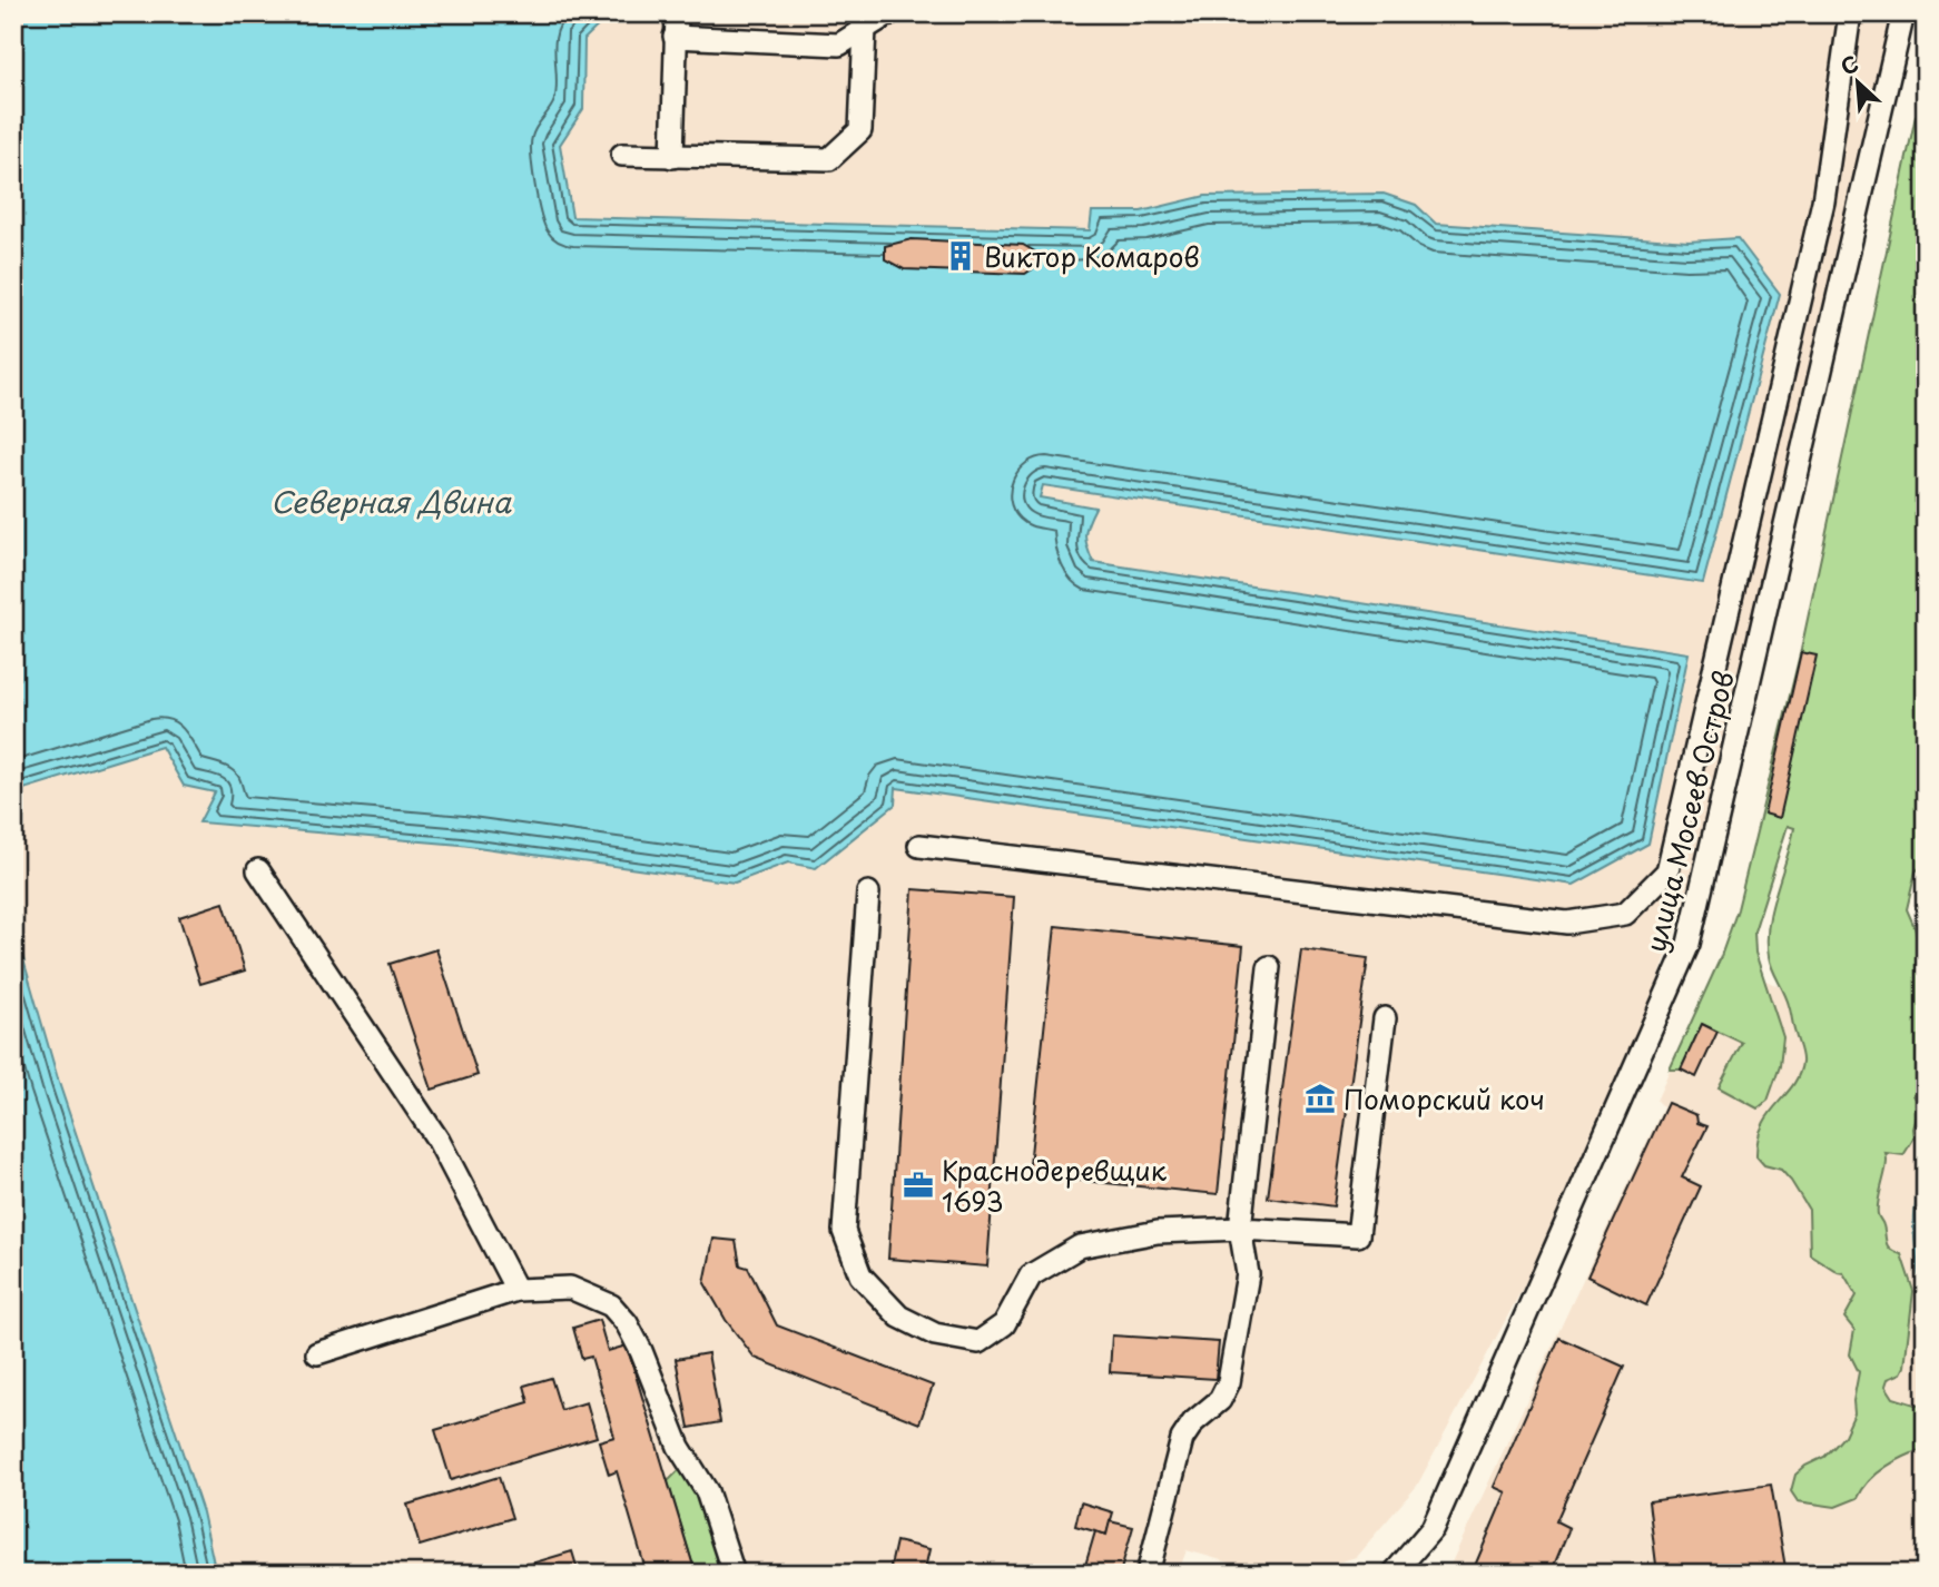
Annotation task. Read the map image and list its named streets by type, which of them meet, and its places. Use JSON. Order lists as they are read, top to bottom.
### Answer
{
  "streets": {
    "street": ["улица Мосеев Остров"]
  },
  "water": ["Северная Двина"],
  "places": {
    "building": ["Виктор Комаров"],
    "museum": ["Поморский коч"],
    "office": ["Краснодеревщик 1693"]
  },
  "north": "top left"
}
